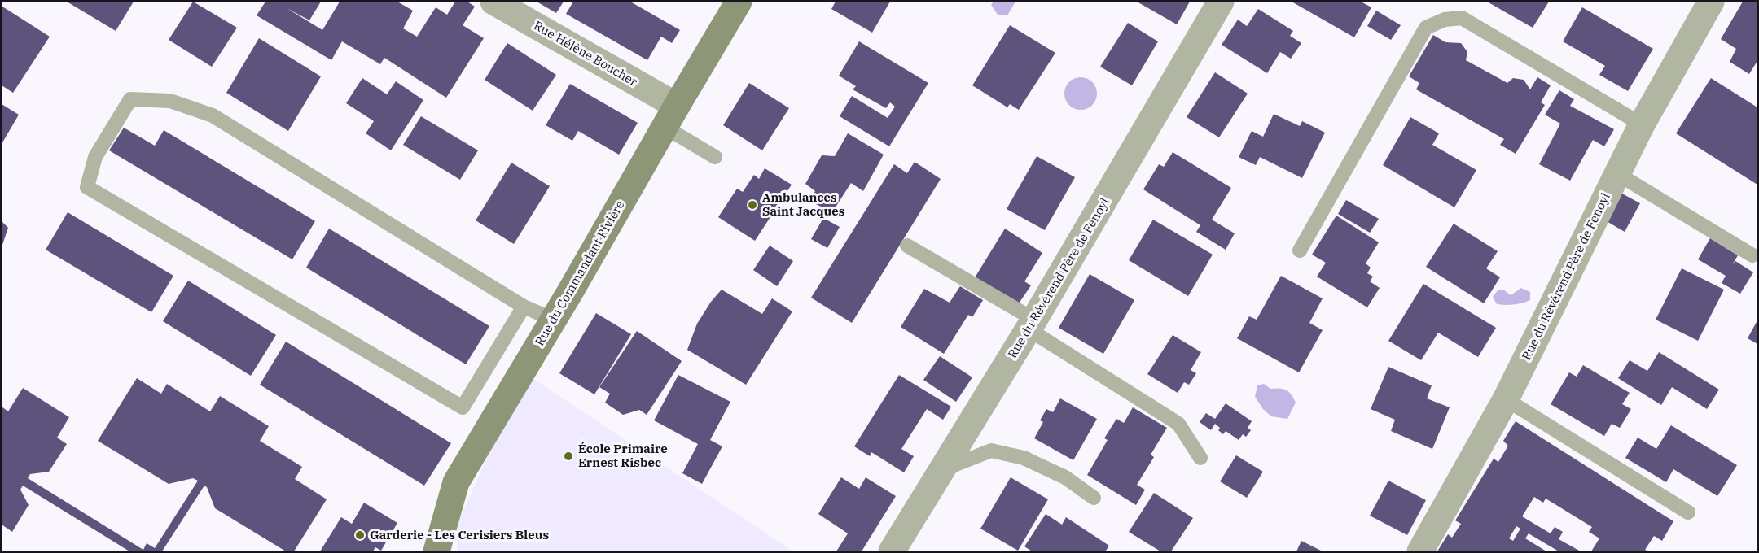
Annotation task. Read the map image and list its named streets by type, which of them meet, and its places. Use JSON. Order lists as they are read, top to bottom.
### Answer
{
  "streets": {
    "street": ["Rue Hélène Boucher", "Rue du Commandant Rivière", "Rue du Révérend Père de Fenoyl"]
  },
  "crossings": [
    ["Rue Hélène Boucher", "Rue du Commandant Rivière"]
  ],
  "places": ["Ambulances Saint Jacques", "École Primaire Ernest Risbec", "Garderie - Les Cerisiers Bleus"]
}
